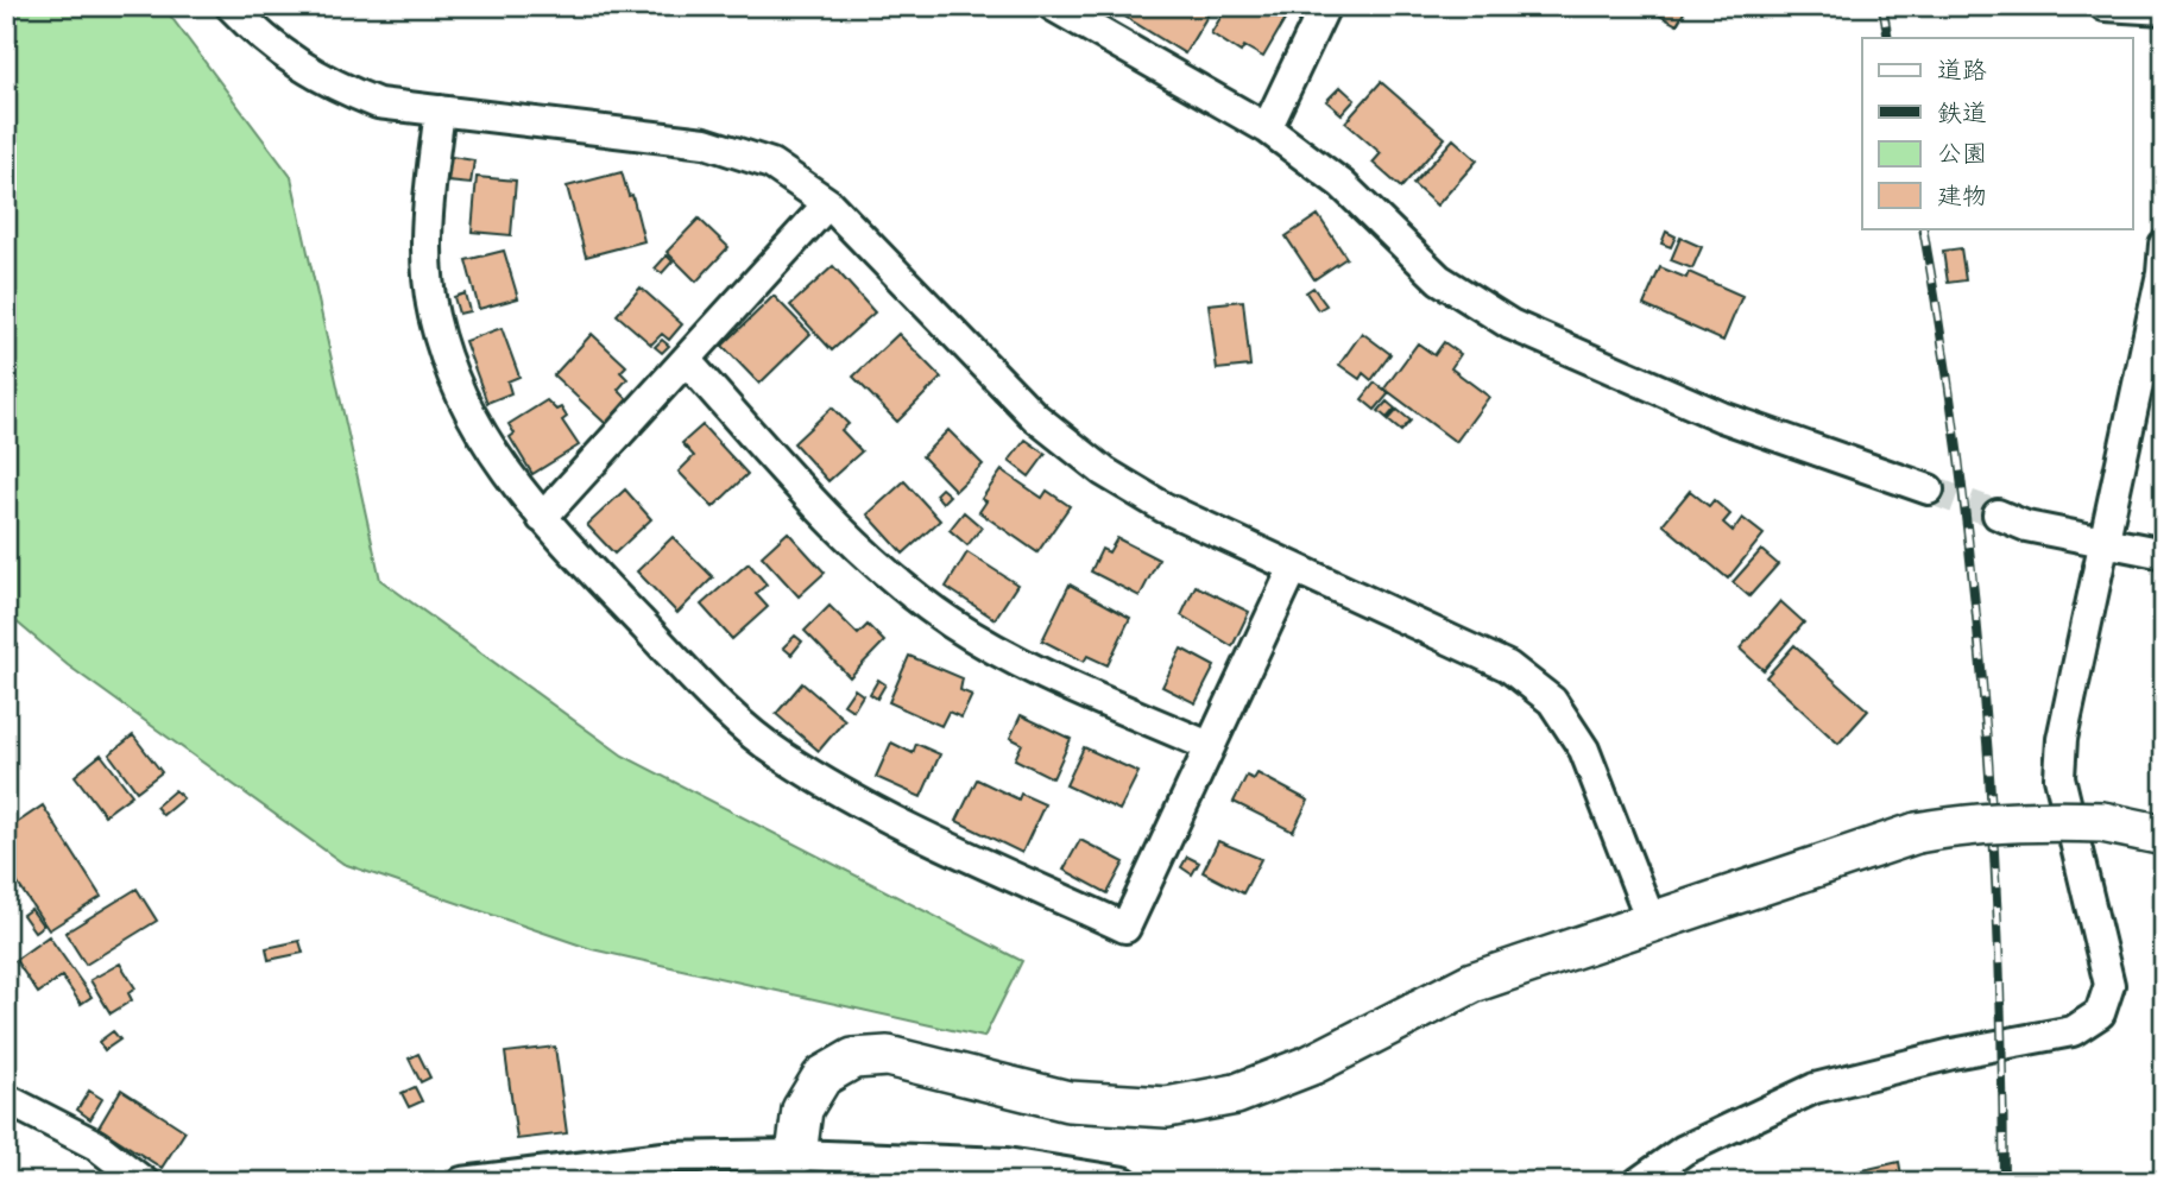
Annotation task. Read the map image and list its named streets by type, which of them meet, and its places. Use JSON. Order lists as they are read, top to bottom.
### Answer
{
  "legend": [
    "道路",
    "鉄道",
    "公園",
    "建物"
  ]
}
